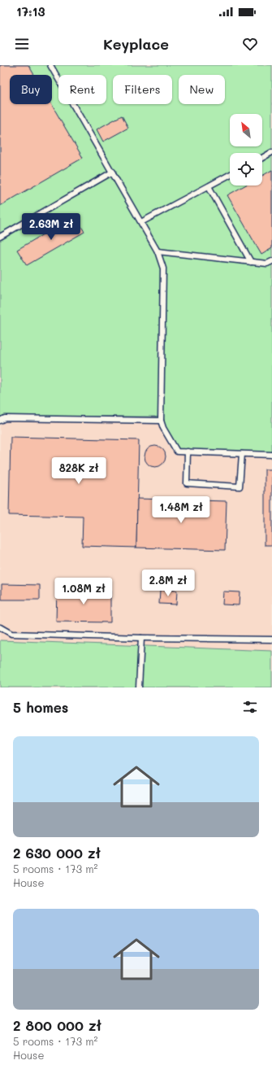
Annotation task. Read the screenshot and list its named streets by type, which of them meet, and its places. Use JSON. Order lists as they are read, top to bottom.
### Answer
{
  "north": "top left",
  "page": {
    "status": "17:13",
    "header": "Keyplace",
    "chip": [
      "Buy",
      "Rent",
      "Filters",
      "New"
    ],
    "price": [
      "2.63M zł",
      "828K zł",
      "1.48M zł",
      "2.8M zł",
      "1.08M zł"
    ],
    "heading": "5 homes",
    "list": [
      {
        "name": "2 630 000 zł",
        "note": "5 rooms · 173 m² · House"
      },
      {
        "name": "2 800 000 zł",
        "note": "5 rooms · 173 m² · House"
      }
    ]
  }
}
